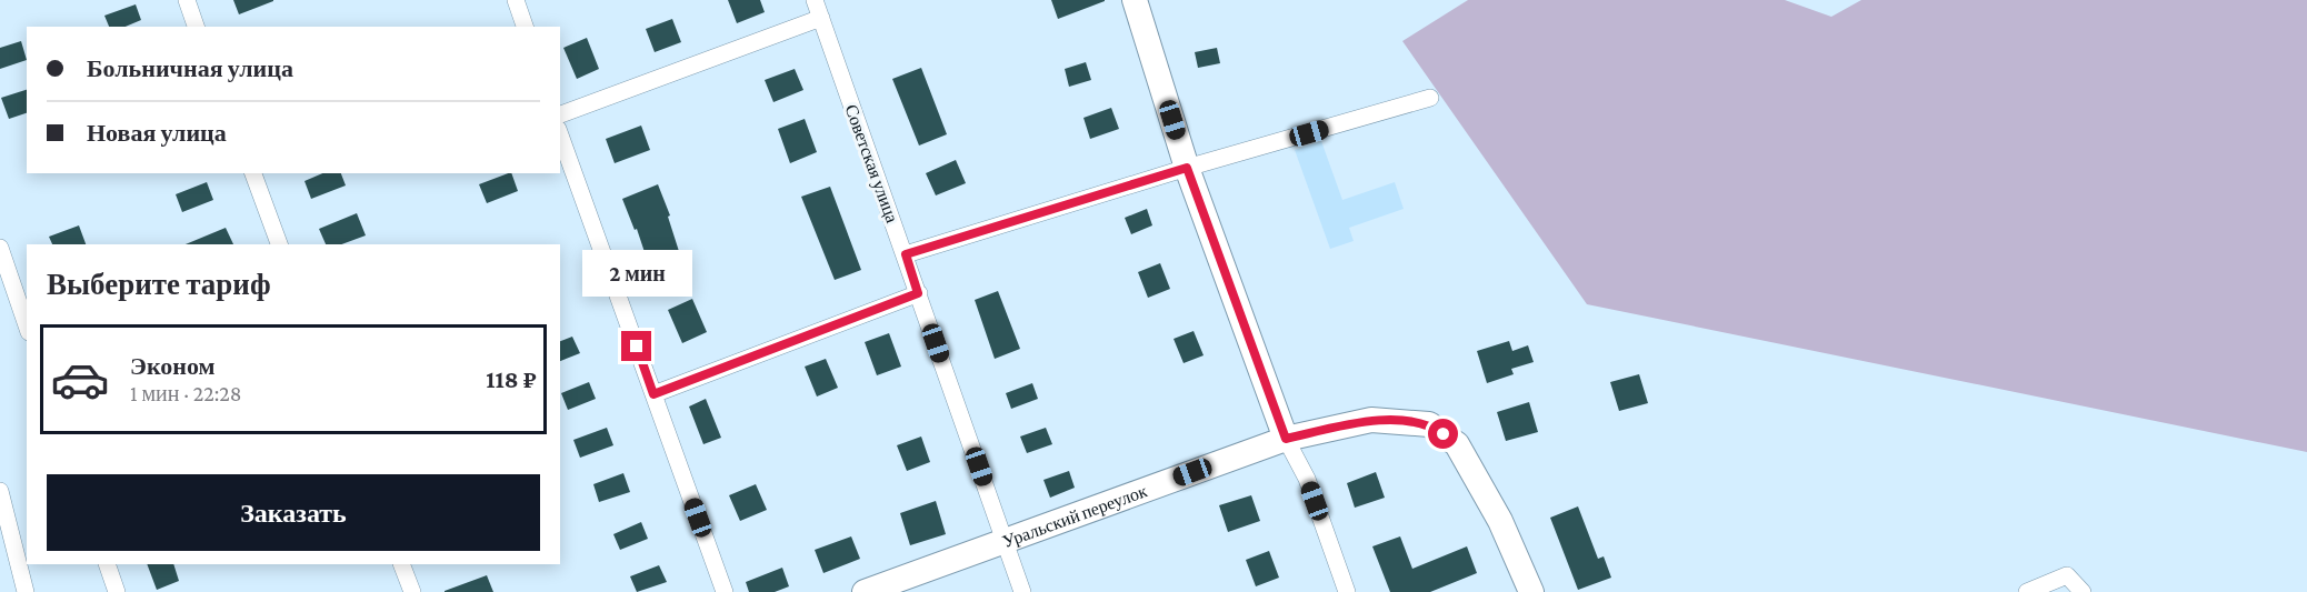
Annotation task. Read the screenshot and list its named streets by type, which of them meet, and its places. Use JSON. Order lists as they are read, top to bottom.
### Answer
{
  "streets": {
    "street": ["Советская улица", "Уральский переулок"]
  },
  "crossings": [
    ["Советская улица", "Уральский переулок"]
  ],
  "page": {
    "banner": ["Больничная улица", "Новая улица"],
    "heading": "Выберите тариф",
    "bubble": "2 мин",
    "list": [
      {
        "name": "Эконом",
        "note": "1 мин · 22:28",
        "value": "118 ₽"
      }
    ],
    "buttons": "Заказать"
  }
}
